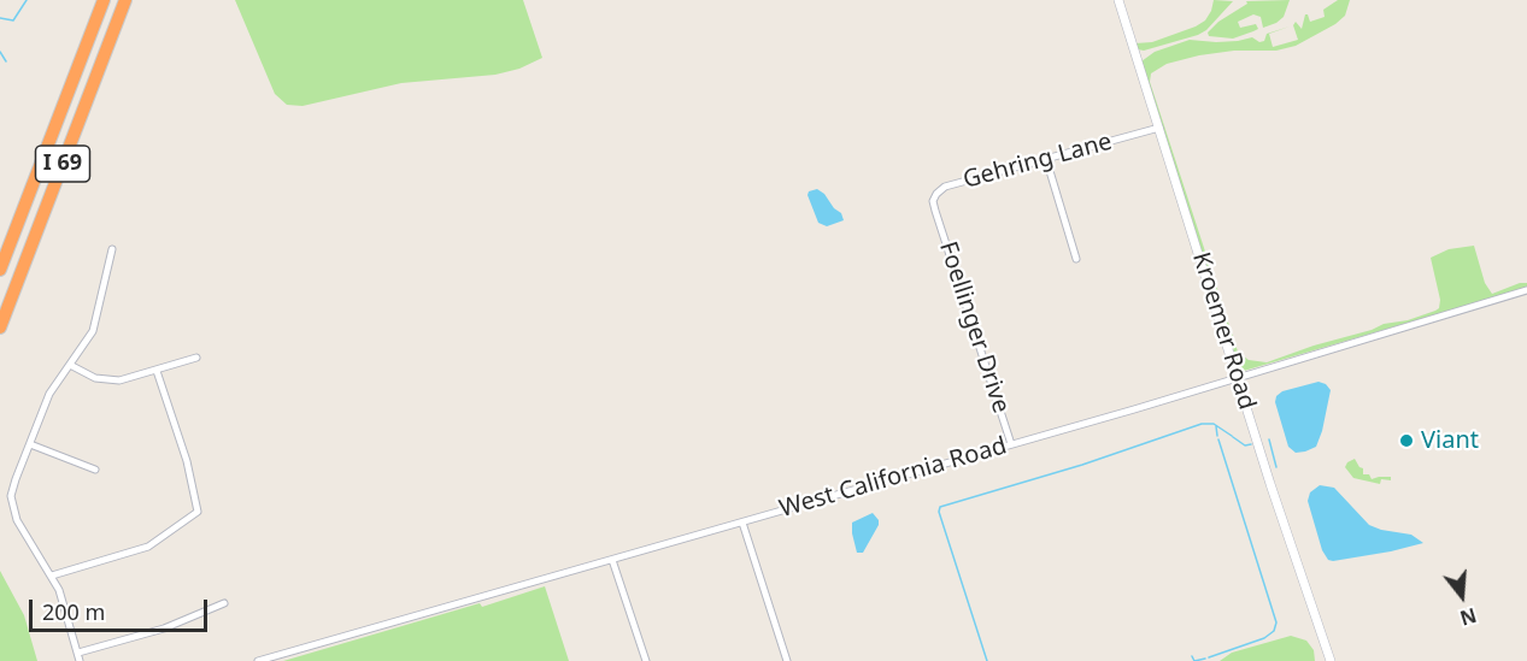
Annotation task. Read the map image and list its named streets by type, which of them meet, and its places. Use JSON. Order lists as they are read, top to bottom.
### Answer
{
  "streets": {
    "highway": ["I 69"],
    "street": [
      "Gehring Lane",
      "Foellinger Drive",
      "Kroemer Road",
      "West California Road"
    ]
  },
  "crossings": [
    ["Gehring Lane", "Foellinger Drive"],
    ["Gehring Lane", "Kroemer Road"],
    ["Foellinger Drive", "West California Road"],
    ["Kroemer Road", "West California Road"]
  ],
  "places": ["Viant"],
  "scale_bar": "200 m",
  "north": "bottom"
}
